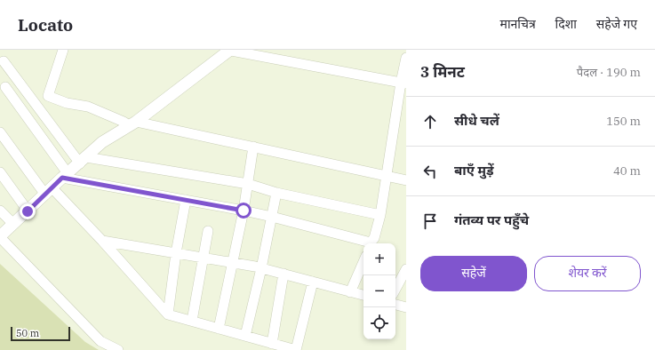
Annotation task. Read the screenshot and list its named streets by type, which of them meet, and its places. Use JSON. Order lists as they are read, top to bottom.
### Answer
{
  "scale_bar": "50 m",
  "page": {
    "header": "Locato",
    "nav": ["मानचित्र", "दिशा", "सहेजे गए"],
    "heading": ["3 मिनट", "पैदल · 190 m"],
    "list": [
      ["सीधे चलें", "150 m"],
      ["बाएँ मुड़ें", "40 m"],
      "गंतव्य पर पहुँचे"
    ],
    "map_buttons": ["+", "−"],
    "buttons": ["सहेजें", "शेयर करें"],
    "scale": "50 m"
  }
}
